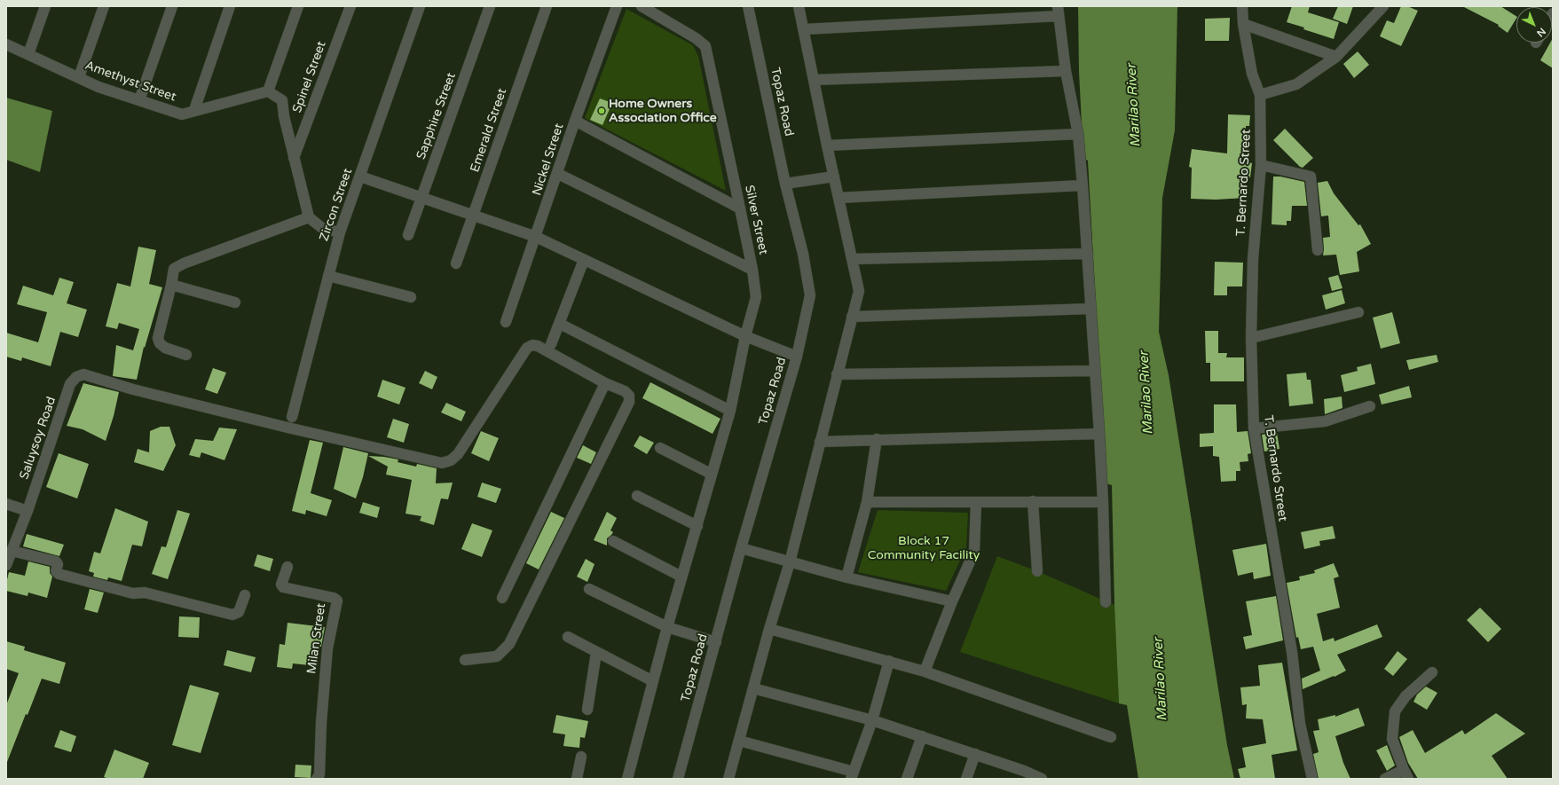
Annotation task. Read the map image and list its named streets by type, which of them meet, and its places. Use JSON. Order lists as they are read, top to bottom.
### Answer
{
  "streets": {
    "street": [
      "Spinel Street",
      "Amethyst Street",
      "Topaz Road",
      "Sapphire Street",
      "Emerald Street",
      "Nickel Street",
      "T. Bernardo Street",
      "Zircon Street",
      "Silver Street",
      "Saluysoy Road",
      "Milan Street"
    ]
  },
  "water": ["Marilao River"],
  "parks": ["Block 17 Community Facility"],
  "places": ["Home Owners Association Office"],
  "north": "bottom right"
}
